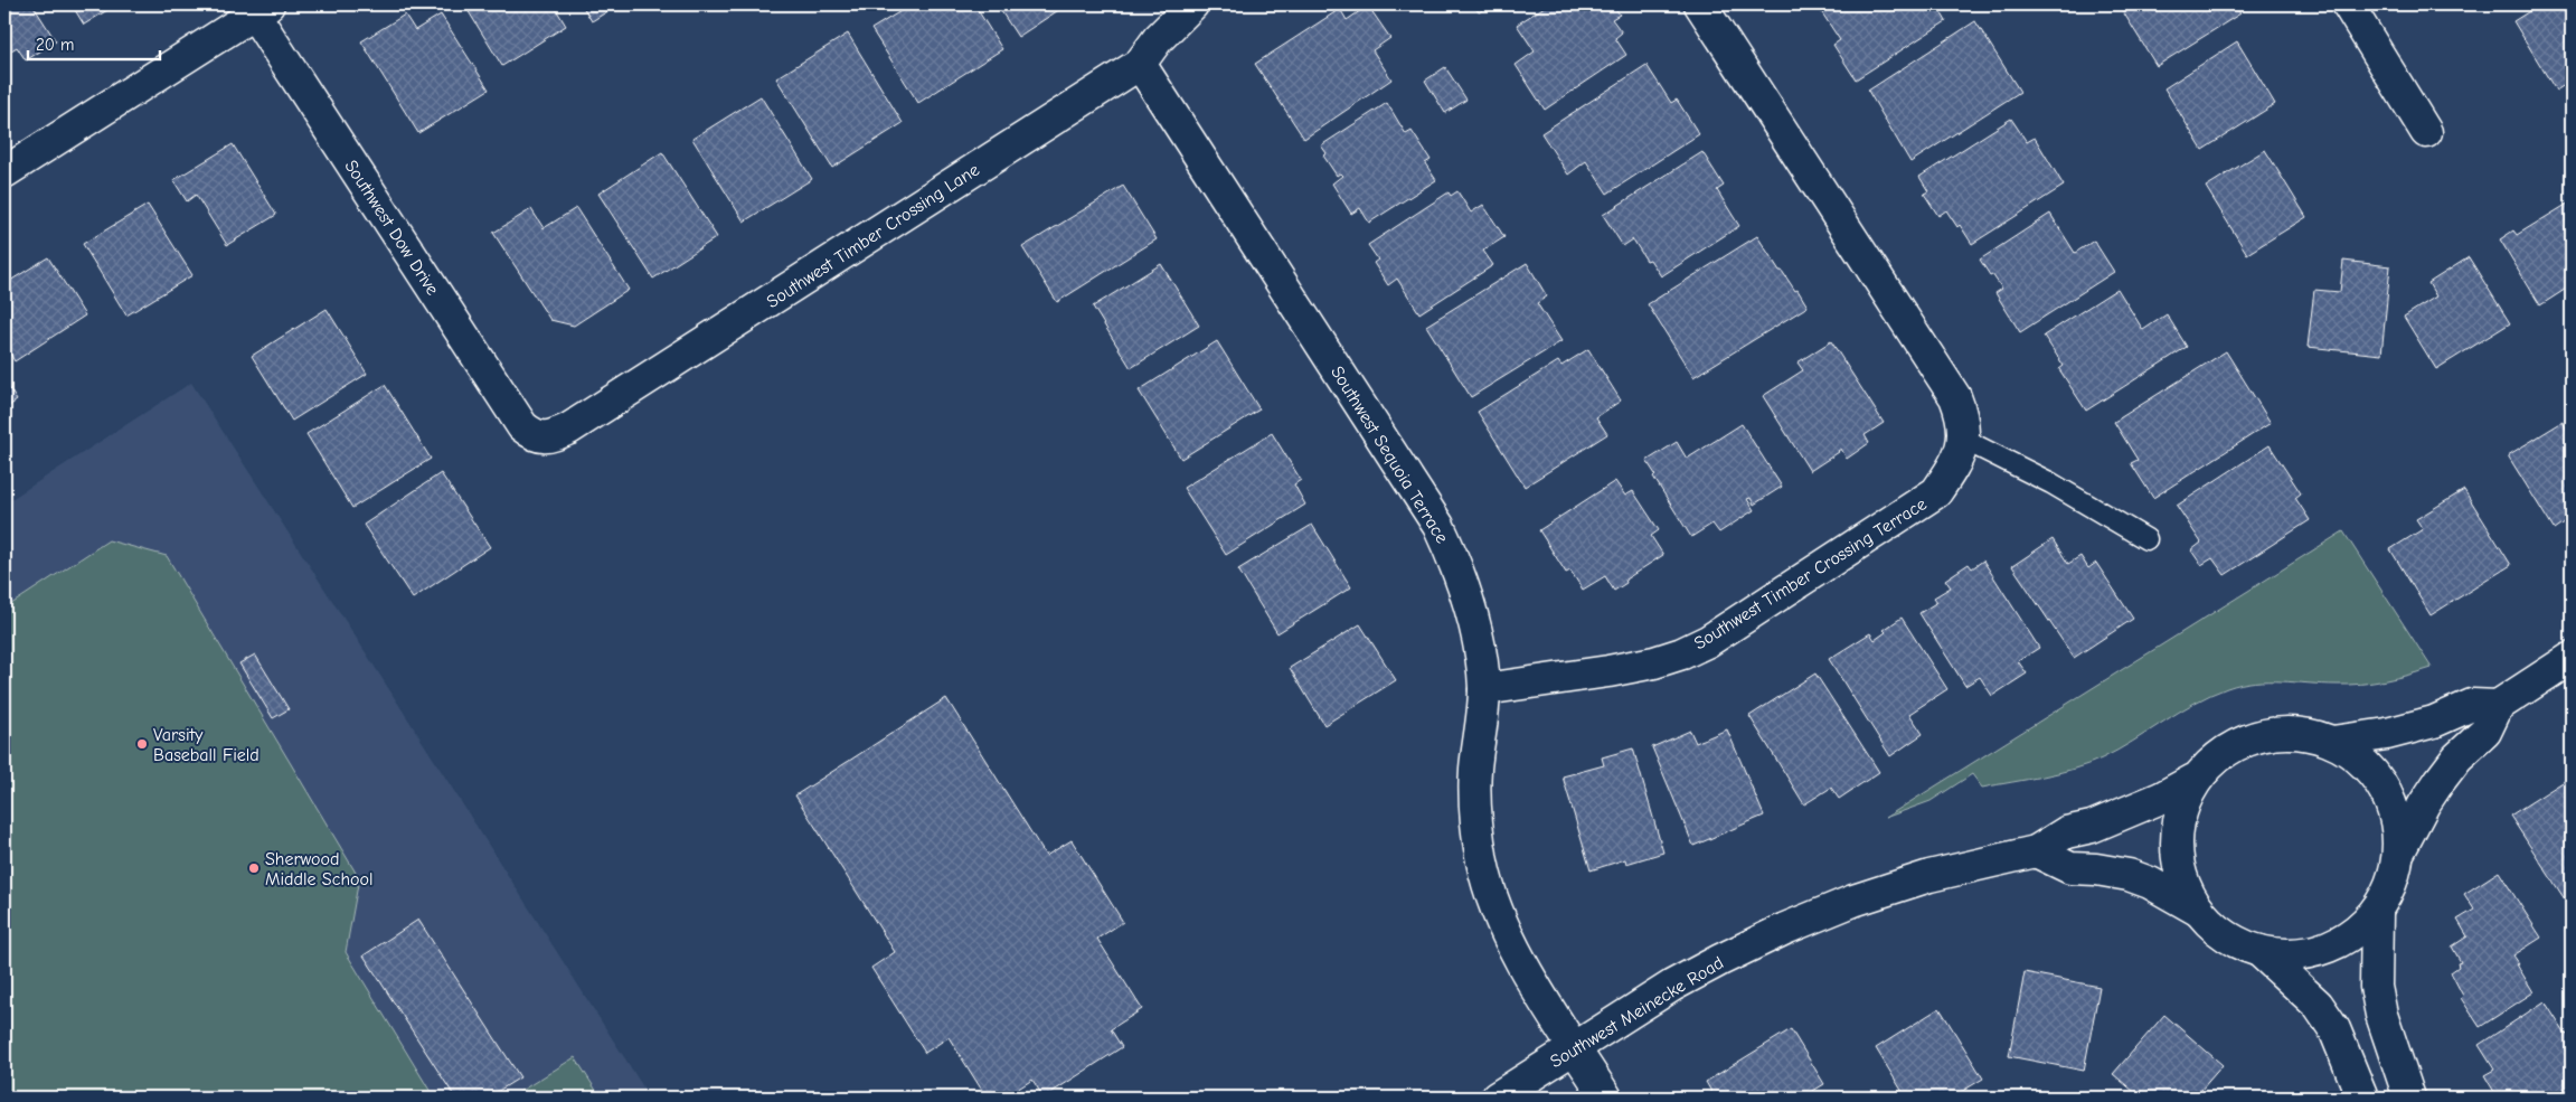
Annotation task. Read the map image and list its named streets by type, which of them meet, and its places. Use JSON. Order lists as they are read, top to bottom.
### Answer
{
  "streets": {
    "street": [
      "Southwest Dow Drive",
      "Southwest Timber Crossing Lane",
      "Southwest Sequoia Terrace",
      "Southwest Timber Crossing Terrace",
      "Southwest Meinecke Road"
    ]
  },
  "crossings": [
    ["Southwest Dow Drive", "Southwest Timber Crossing Lane"],
    ["Southwest Timber Crossing Lane", "Southwest Sequoia Terrace"],
    ["Southwest Sequoia Terrace", "Southwest Timber Crossing Terrace"],
    ["Southwest Sequoia Terrace", "Southwest Meinecke Road"]
  ],
  "places": ["Varsity Baseball Field", "Sherwood Middle School"],
  "scale_bar": "20 m"
}
